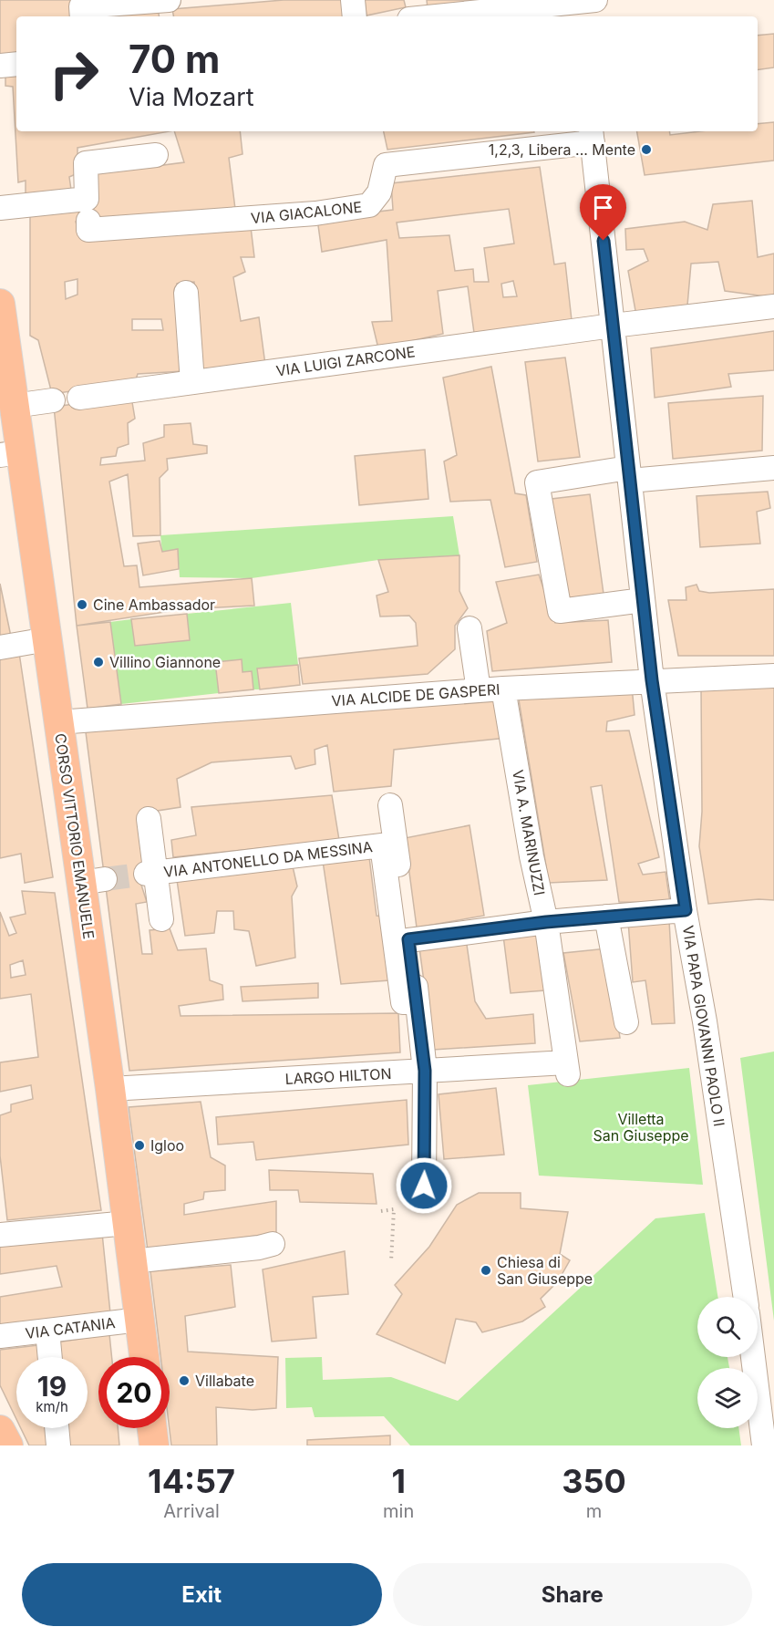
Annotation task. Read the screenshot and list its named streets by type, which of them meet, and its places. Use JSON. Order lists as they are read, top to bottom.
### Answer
{
  "streets": {
    "main road": ["CORSO VITTORIO EMANUELE"],
    "street": [
      "VIA GIACALONE",
      "VIA LUIGI ZARCONE",
      "VIA ALCIDE DE GASPERI",
      "VIA A. MARINUZZI",
      "VIA ANTONELLO DA MESSINA",
      "VIA PAPA GIOVANNI PAOLO II",
      "LARGO HILTON",
      "VIA CATANIA"
    ]
  },
  "crossings": [
    ["VIA GIACALONE", "VIA PAPA GIOVANNI PAOLO II"],
    ["VIA LUIGI ZARCONE", "VIA PAPA GIOVANNI PAOLO II"],
    ["VIA ALCIDE DE GASPERI", "VIA A. MARINUZZI"],
    ["VIA ALCIDE DE GASPERI", "CORSO VITTORIO EMANUELE"],
    ["VIA ALCIDE DE GASPERI", "VIA PAPA GIOVANNI PAOLO II"],
    ["VIA A. MARINUZZI", "LARGO HILTON"],
    ["CORSO VITTORIO EMANUELE", "LARGO HILTON"],
    ["CORSO VITTORIO EMANUELE", "VIA CATANIA"]
  ],
  "parks": ["Villetta San Giuseppe"],
  "places": [
    "1,2,3, Libera ... Mente",
    "Cine Ambassador",
    "Villino Giannone",
    "Igloo",
    "Chiesa di San Giuseppe",
    "Villabate"
  ],
  "page": {
    "turn": ["70 m", "Via Mozart"],
    "speed": "19 km/h",
    "limit": "20",
    "eta": [
      "14:57",
      "Arrival",
      "1",
      "min",
      "350",
      "m"
    ],
    "buttons": ["Exit", "Share"]
  }
}
